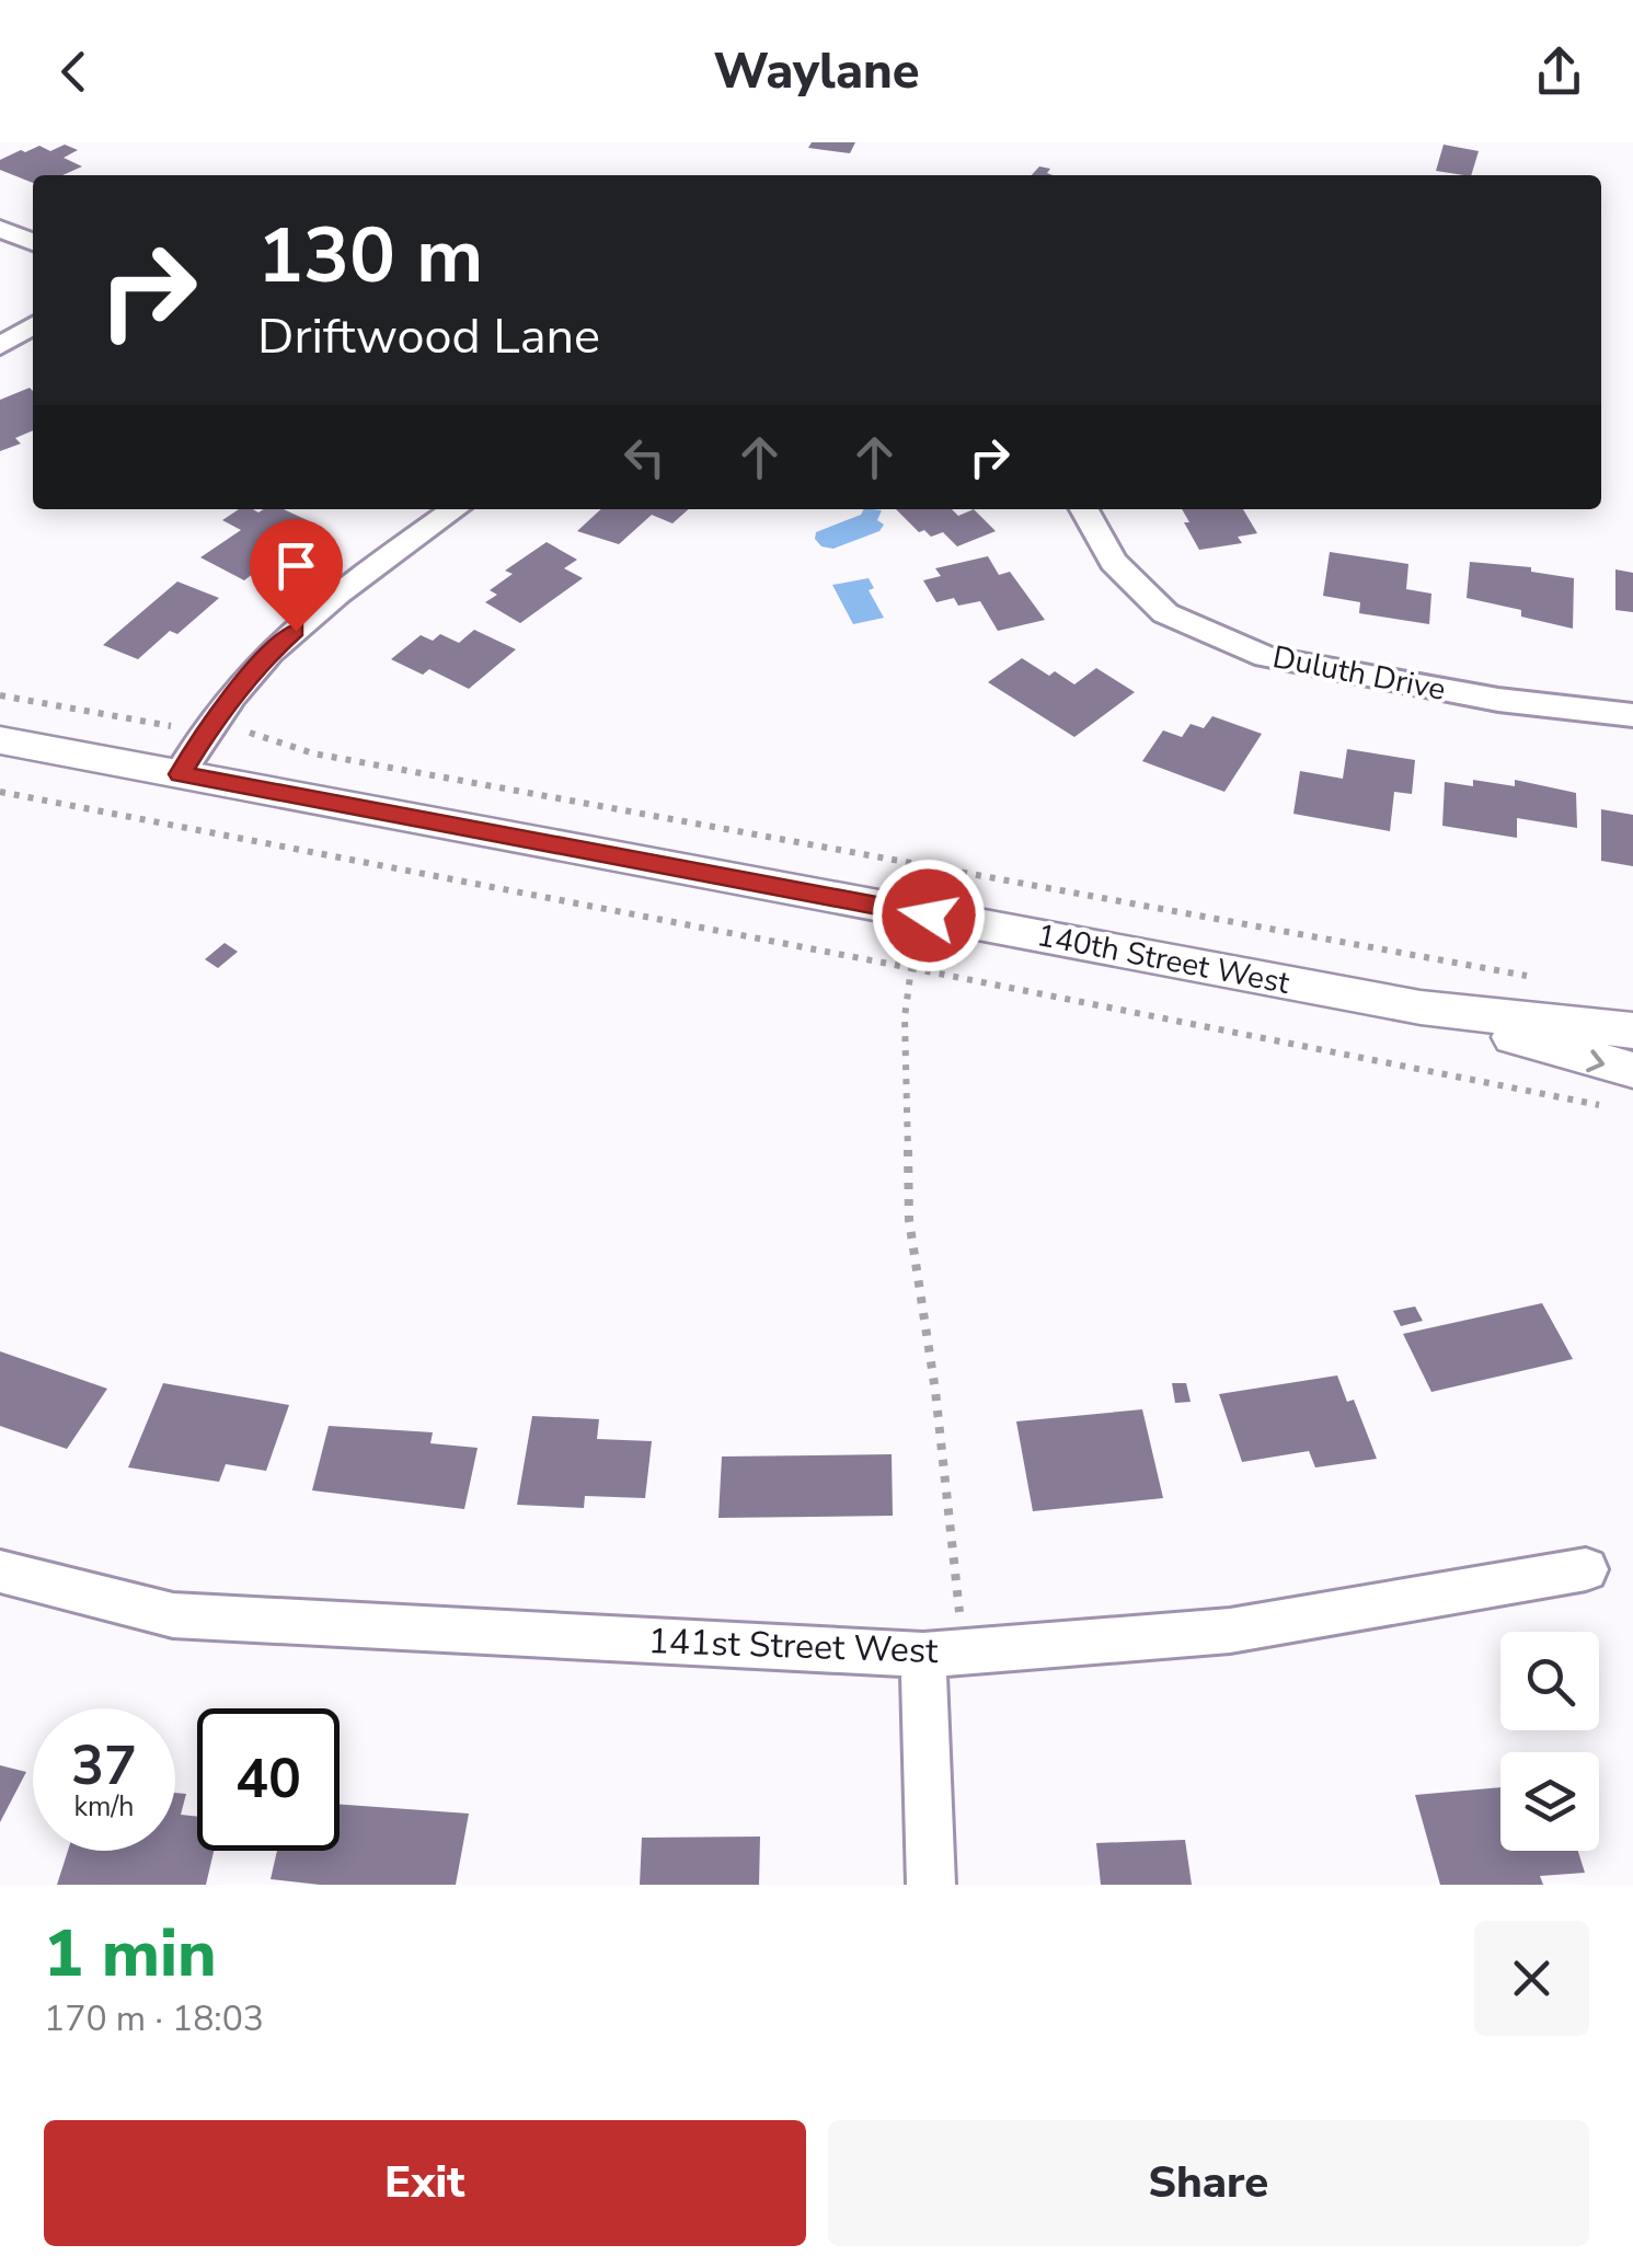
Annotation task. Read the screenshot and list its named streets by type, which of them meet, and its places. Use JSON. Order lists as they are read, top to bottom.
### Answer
{
  "streets": {
    "street": ["Duluth Drive", "140th Street West", "141st Street West"]
  },
  "page": {
    "header": "Waylane",
    "turn": ["130 m", "Driftwood Lane"],
    "speed": "37 km/h",
    "limit": "40",
    "heading": ["1 min", "170 m · 18:03"],
    "buttons": ["Exit", "Share"]
  }
}
